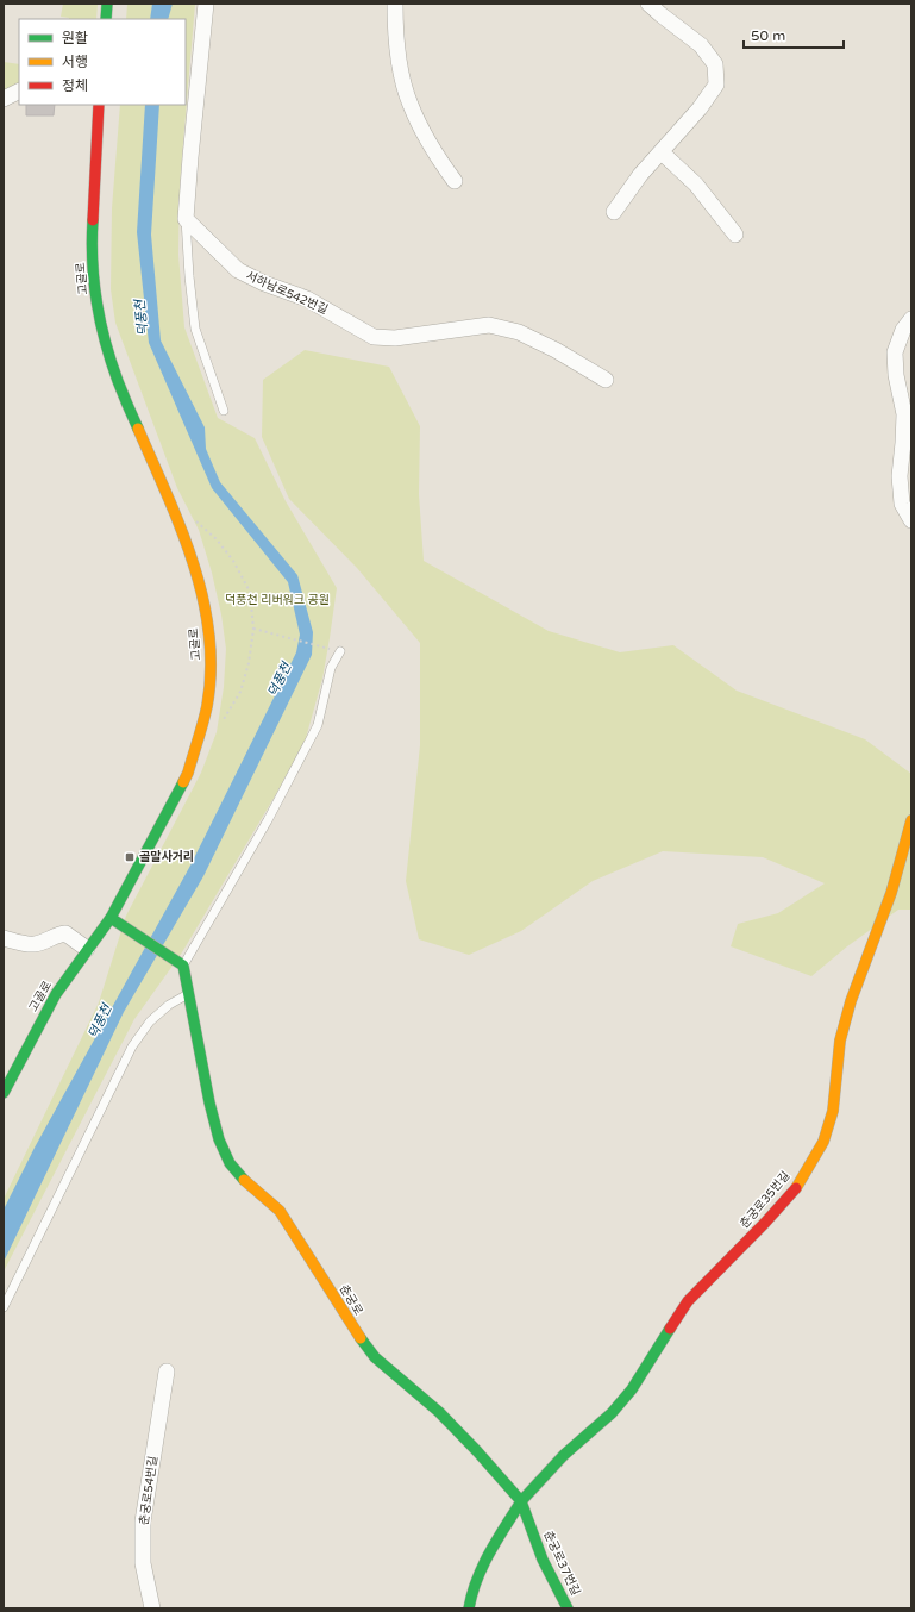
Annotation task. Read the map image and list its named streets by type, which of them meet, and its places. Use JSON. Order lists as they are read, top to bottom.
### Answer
{
  "streets": {
    "street": [
      "고골로",
      "서하남로542번길",
      "춘궁로35번길",
      "춘궁로",
      "춘궁로54번길",
      "춘궁로37번길"
    ]
  },
  "crossings": [
    ["춘궁로35번길", "춘궁로"],
    ["춘궁로35번길", "춘궁로37번길"],
    ["춘궁로", "춘궁로37번길"]
  ],
  "water": ["덕풍천"],
  "parks": ["덕풍천 리버워크 공원"],
  "places": {
    "transit": ["골말사거리"]
  },
  "legend": ["원활", "서행", "정체"],
  "scale_bar": "50 m"
}
